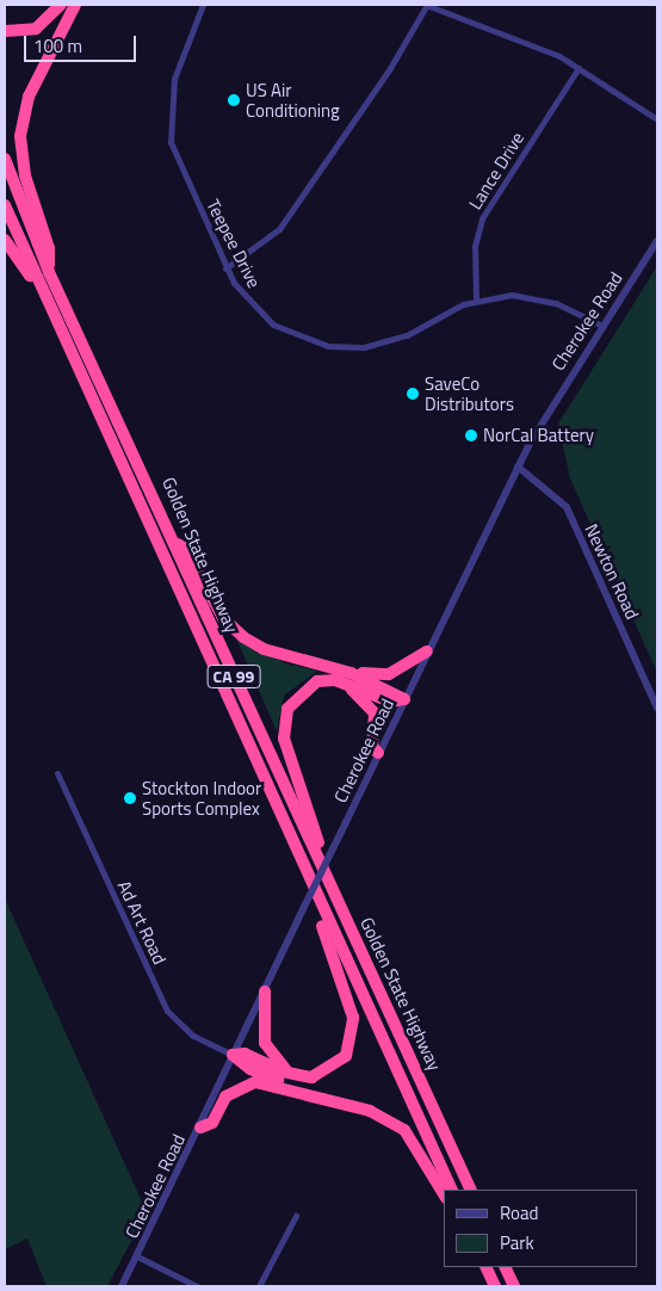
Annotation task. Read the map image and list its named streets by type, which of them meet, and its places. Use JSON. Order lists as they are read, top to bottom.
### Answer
{
  "streets": {
    "highway": ["Golden State Highway", "CA 99"],
    "street": [
      "Lance Drive",
      "Teepee Drive",
      "Cherokee Road",
      "Newton Road",
      "Ad Art Road"
    ]
  },
  "crossings": [
    ["Lance Drive", "Teepee Drive"],
    ["Teepee Drive", "Cherokee Road"],
    ["Cherokee Road", "Newton Road"],
    ["Cherokee Road", "Ad Art Road"]
  ],
  "places": [
    "US Air Conditioning",
    "SaveCo Distributors",
    "NorCal Battery",
    "Stockton Indoor Sports Complex"
  ],
  "legend": ["Road", "Park"],
  "scale_bar": "100 m"
}
